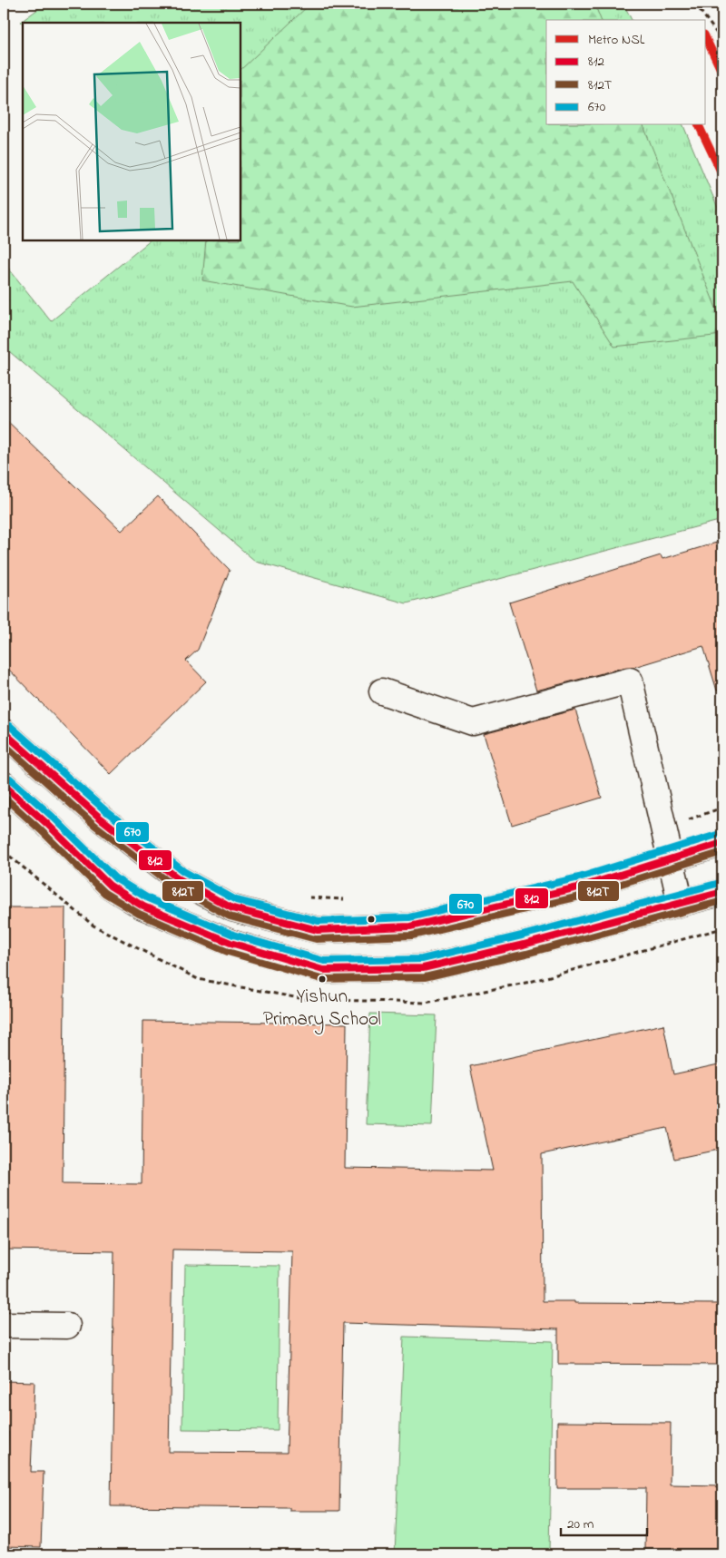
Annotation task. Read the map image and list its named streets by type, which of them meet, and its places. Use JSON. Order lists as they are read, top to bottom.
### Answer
{
  "places": ["Yishun Primary School"],
  "lines": [
    "metro line NSL",
    "transit line 670",
    "transit line 812",
    "transit line 812T"
  ],
  "legend": [
    "Metro NSL",
    "812",
    "812T",
    "670"
  ],
  "scale_bar": "20 m"
}
